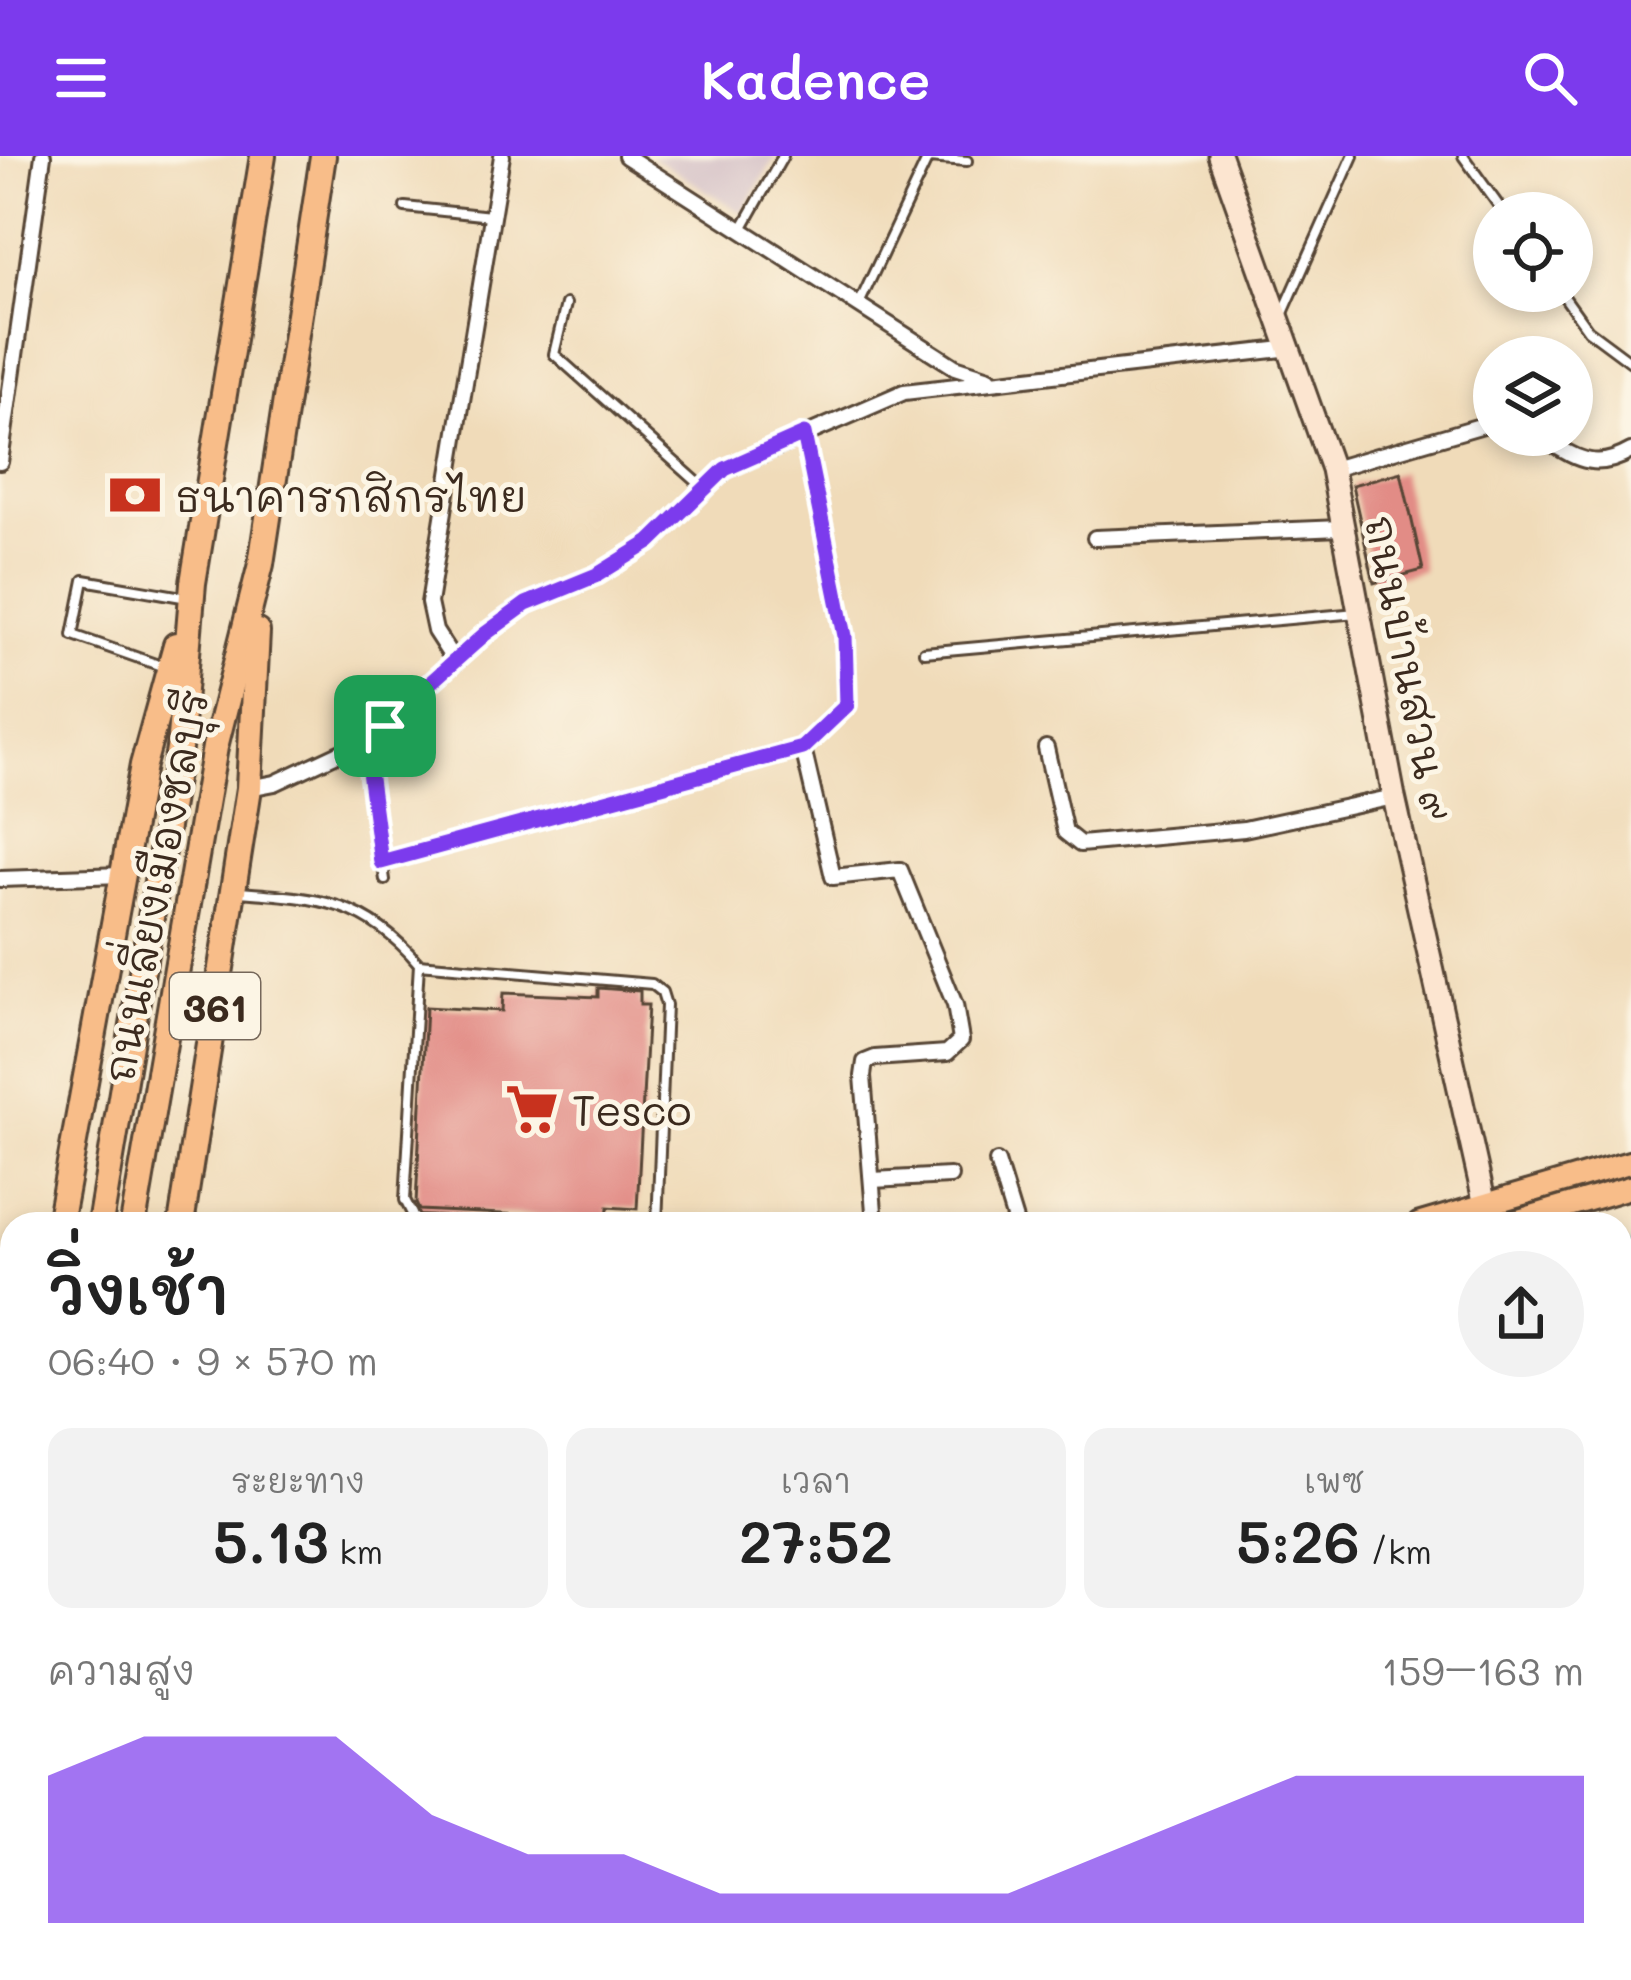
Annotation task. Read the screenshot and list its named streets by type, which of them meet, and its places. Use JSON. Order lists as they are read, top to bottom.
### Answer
{
  "streets": {
    "highway": ["ถนนเลี่ยงเมืองชลบุรี", "361"],
    "street": ["ถนนบ้านสวน ๙"]
  },
  "places": {
    "bank": ["ธนาคารกสิกรไทย"],
    "supermarket": ["Tesco"]
  },
  "page": {
    "header": "Kadence",
    "heading": ["วิ่งเช้า", "06:40 · 9 × 570 m"],
    "stats": [
      ["ระยะทาง", "5.13 km"],
      ["เวลา", "27:52"],
      ["เพซ", "5:26 /km"]
    ],
    "chart": ["ความสูง", "159–163 m"]
  }
}
